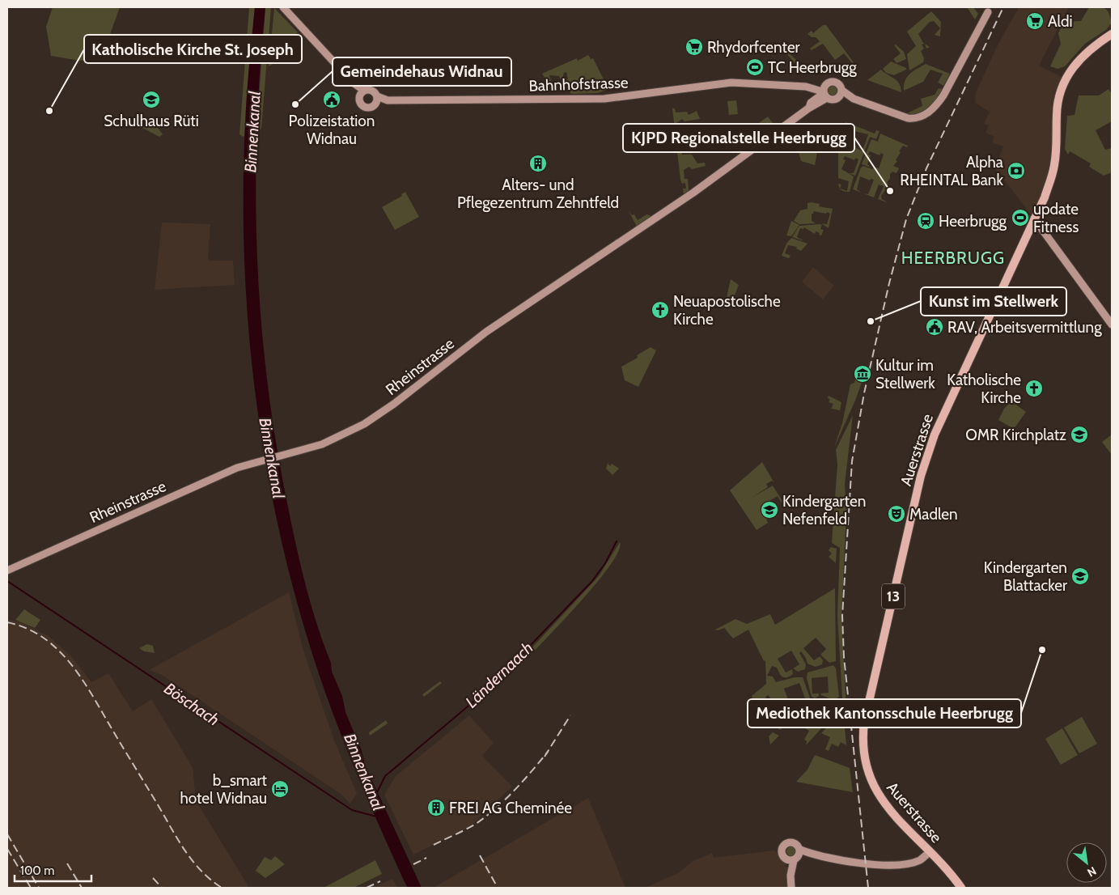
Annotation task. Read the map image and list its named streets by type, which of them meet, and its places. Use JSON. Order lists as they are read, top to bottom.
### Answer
{
  "streets": {
    "main road": ["Auerstrasse", "13"],
    "street": ["Bahnhofstrasse", "Rheinstrasse"]
  },
  "crossings": [
    ["Bahnhofstrasse", "Rheinstrasse"],
    ["Auerstrasse", "13"]
  ],
  "districts": ["HEERBRUGG"],
  "water": ["Binnenkanal", "Ländernaach", "Böschach"],
  "places": {
    "supermarket": ["Aldi", "Rhydorfcenter"],
    "sports": ["TC Heerbrugg", "update Fitness"],
    "school or university": [
      "Schulhaus Rüti",
      "OMR Kirchplatz",
      "Kindergarten Nefenfeld",
      "Kindergarten Blattacker"
    ],
    "public building": ["Polizeistation Widnau", "RAV, Arbeitsvermittlung"],
    "other": [
      "Gemeindehaus Widnau",
      "Katholische Kirche St. Joseph",
      "KJPD Regionalstelle Heerbrugg",
      "Kunst im Stellwerk",
      "Mediothek Kantonsschule Heerbrugg"
    ],
    "building": ["Alters- und Pflegezentrum Zehntfeld", "FREI AG Cheminée"],
    "bank": ["Alpha RHEINTAL Bank"],
    "station": ["Heerbrugg"],
    "church": ["Neuapostolische Kirche", "Katholische Kirche"],
    "museum": ["Kultur im Stellwerk"],
    "theatre": ["Madlen"],
    "hotel": ["b_smart hotel Widnau"]
  },
  "scale_bar": "100 m",
  "north": "bottom right"
}
